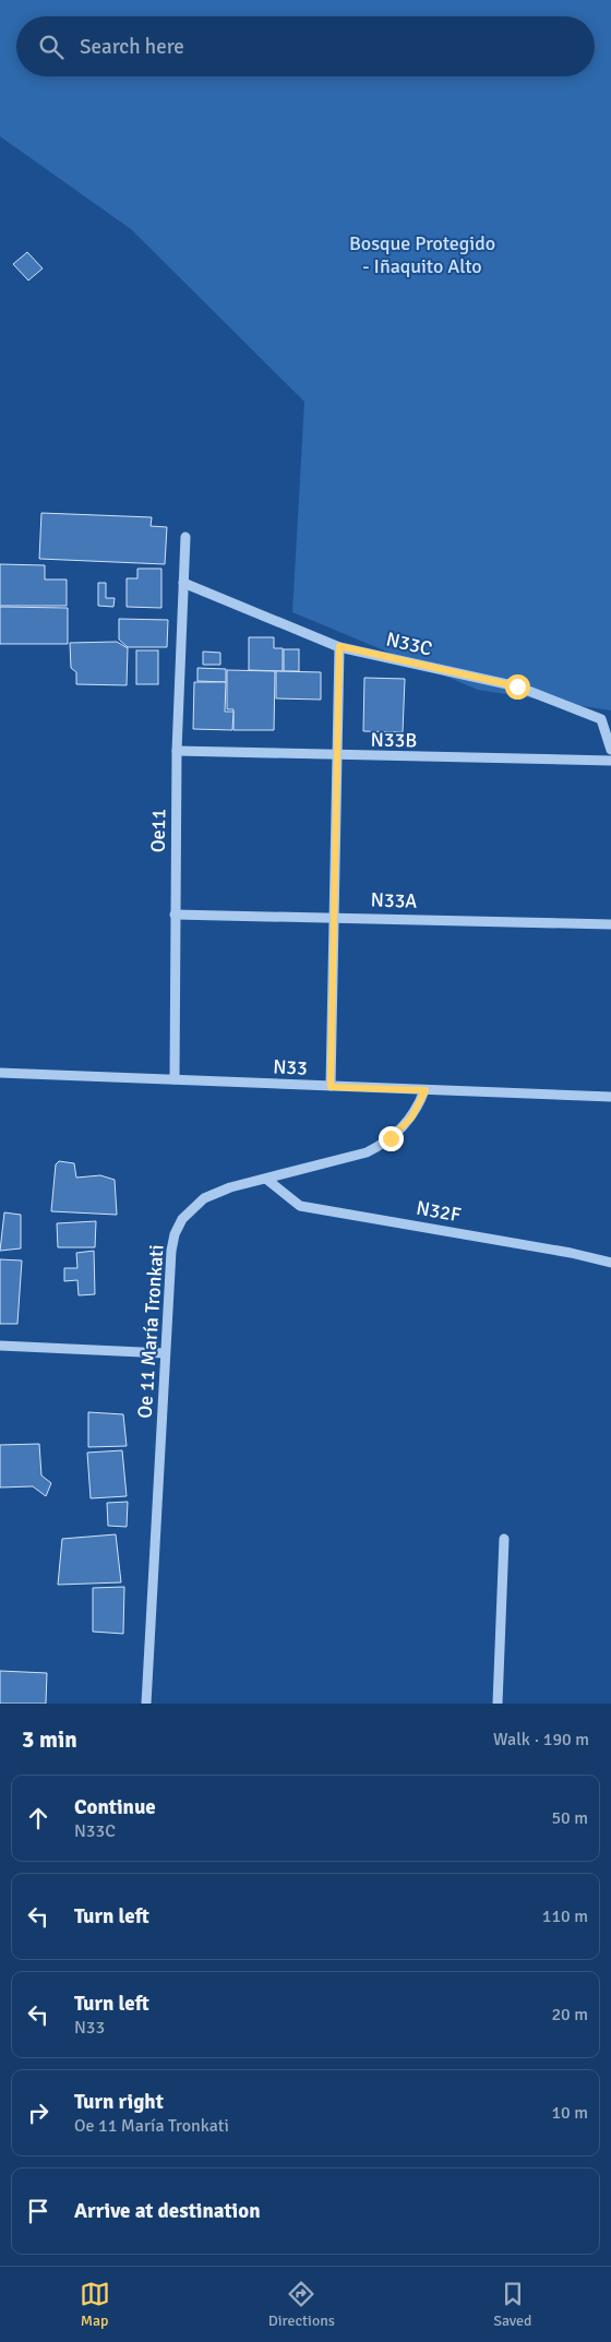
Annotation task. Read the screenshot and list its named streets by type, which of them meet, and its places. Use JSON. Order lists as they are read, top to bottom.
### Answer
{
  "streets": {
    "street": [
      "N33C",
      "N33B",
      "Oe11",
      "N33A",
      "N33",
      "N32F",
      "Oe 11 María Tronkati"
    ]
  },
  "crossings": [
    ["N33C", "Oe11"],
    ["N33B", "Oe11"],
    ["Oe11", "N33A"],
    ["Oe11", "N33"],
    ["N33", "Oe 11 María Tronkati"],
    ["N32F", "Oe 11 María Tronkati"]
  ],
  "parks": ["Bosque Protegido - Iñaquito Alto"],
  "page": {
    "search": "Search here",
    "heading": ["3 min", "Walk · 190 m"],
    "list": [
      ["Continue", "N33C", "50 m"],
      ["Turn left", "110 m"],
      ["Turn left", "N33", "20 m"],
      ["Turn right", "Oe 11 María Tronkati", "10 m"],
      "Arrive at destination"
    ],
    "nav": ["Map", "Directions", "Saved"]
  }
}
